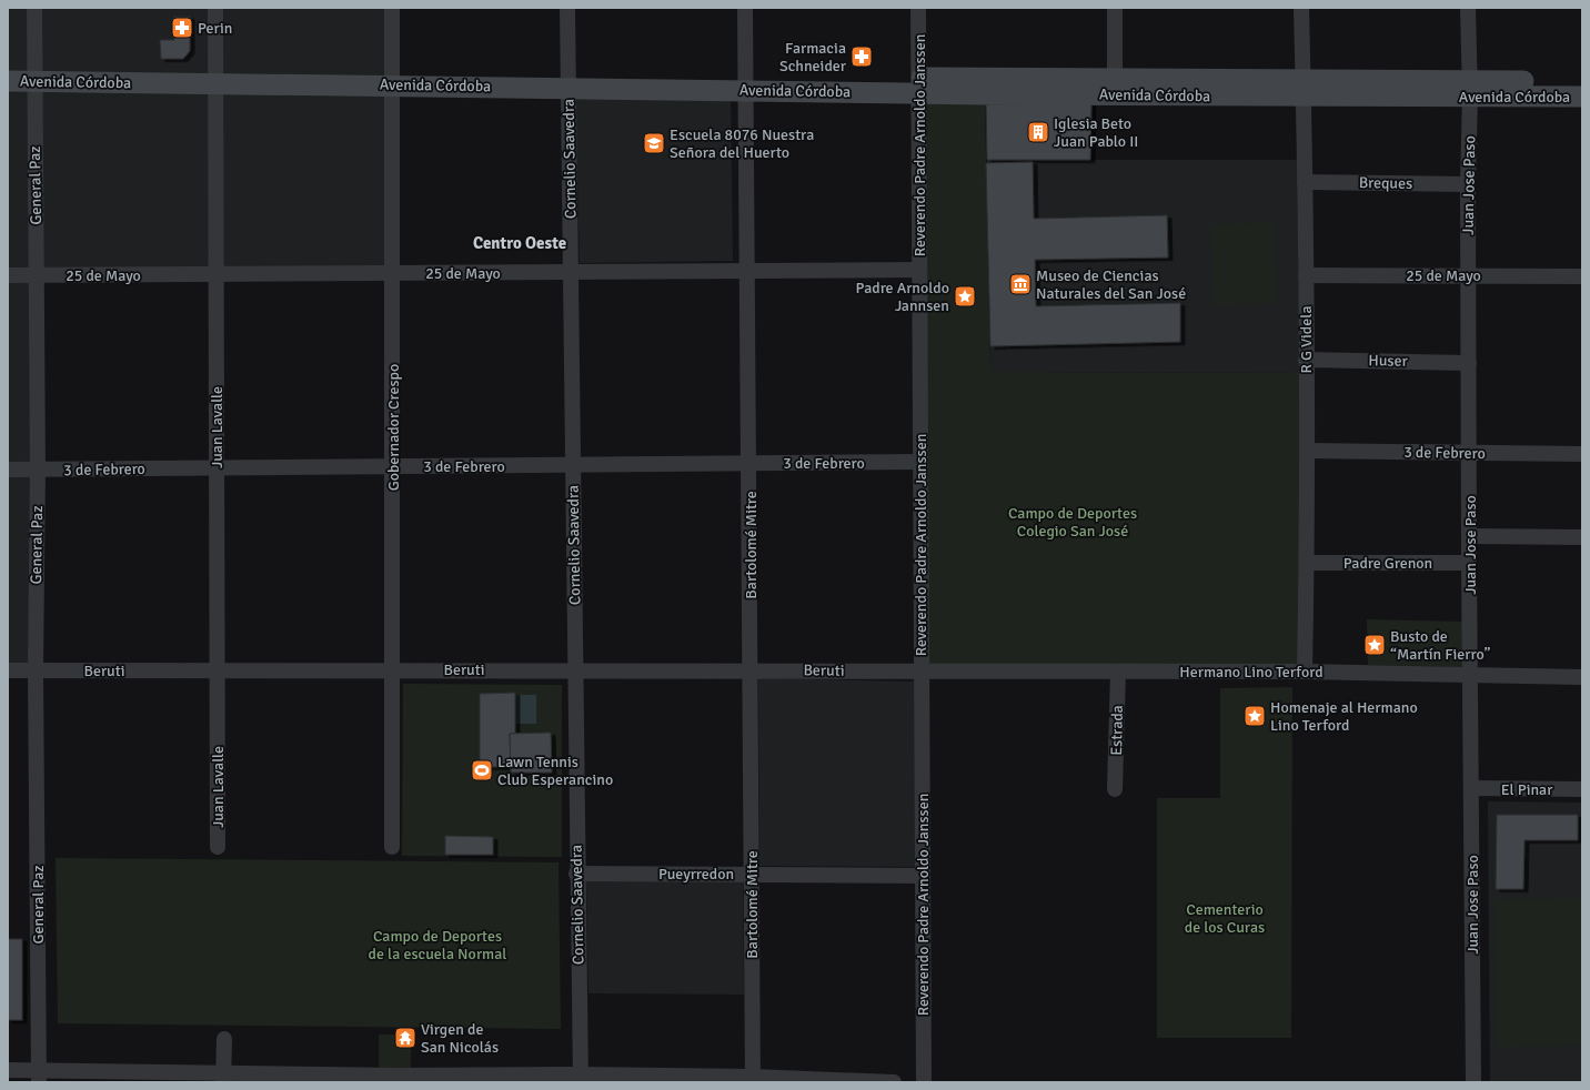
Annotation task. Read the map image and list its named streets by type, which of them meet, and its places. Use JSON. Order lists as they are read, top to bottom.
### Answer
{
  "streets": {
    "main road": ["Avenida Córdoba"],
    "street": [
      "Reverendo Padre Arnoldo Janssen",
      "Cornelio Saavedra",
      "Breques",
      "General Paz",
      "Juan Jose Paso",
      "25 de Mayo",
      "R G Videla",
      "Huser",
      "Juan Lavalle",
      "Gobernador Crespo",
      "3 de Febrero",
      "Bartolomé Mitre",
      "Padre Grenon",
      "Beruti",
      "Hermano Lino Terford",
      "Estrada",
      "El Pinar",
      "Pueyrredon"
    ]
  },
  "crossings": [
    ["Avenida Córdoba", "Reverendo Padre Arnoldo Janssen"],
    ["Avenida Córdoba", "Cornelio Saavedra"],
    ["Avenida Córdoba", "General Paz"],
    ["Avenida Córdoba", "Juan Jose Paso"],
    ["Avenida Córdoba", "R G Videla"],
    ["Avenida Córdoba", "Juan Lavalle"],
    ["Avenida Córdoba", "Gobernador Crespo"],
    ["Avenida Córdoba", "Bartolomé Mitre"],
    ["Reverendo Padre Arnoldo Janssen", "25 de Mayo"],
    ["Reverendo Padre Arnoldo Janssen", "3 de Febrero"],
    ["Reverendo Padre Arnoldo Janssen", "Beruti"],
    ["Reverendo Padre Arnoldo Janssen", "Hermano Lino Terford"],
    ["Reverendo Padre Arnoldo Janssen", "Pueyrredon"],
    ["Cornelio Saavedra", "25 de Mayo"],
    ["Cornelio Saavedra", "3 de Febrero"],
    ["Cornelio Saavedra", "Beruti"],
    ["Cornelio Saavedra", "Pueyrredon"],
    ["Breques", "Juan Jose Paso"],
    ["Breques", "R G Videla"],
    ["General Paz", "25 de Mayo"],
    ["General Paz", "3 de Febrero"],
    ["General Paz", "Beruti"],
    ["Juan Jose Paso", "25 de Mayo"],
    ["Juan Jose Paso", "Huser"],
    ["Juan Jose Paso", "3 de Febrero"],
    ["Juan Jose Paso", "Padre Grenon"],
    ["Juan Jose Paso", "Hermano Lino Terford"],
    ["Juan Jose Paso", "El Pinar"],
    ["25 de Mayo", "R G Videla"],
    ["25 de Mayo", "Juan Lavalle"],
    ["25 de Mayo", "Gobernador Crespo"],
    ["25 de Mayo", "Bartolomé Mitre"],
    ["R G Videla", "Huser"],
    ["R G Videla", "3 de Febrero"],
    ["R G Videla", "Padre Grenon"],
    ["R G Videla", "Hermano Lino Terford"],
    ["Juan Lavalle", "3 de Febrero"],
    ["Juan Lavalle", "Beruti"],
    ["Gobernador Crespo", "3 de Febrero"],
    ["Gobernador Crespo", "Beruti"],
    ["3 de Febrero", "Bartolomé Mitre"],
    ["Bartolomé Mitre", "Beruti"],
    ["Bartolomé Mitre", "Pueyrredon"],
    ["Beruti", "Hermano Lino Terford"],
    ["Hermano Lino Terford", "Estrada"]
  ],
  "districts": ["Centro Oeste"],
  "parks": ["Campo de Deportes Colegio San José", "Cementerio de los Curas", "Campo de Deportes de la escuela Normal"],
  "places": {
    "pharmacy": ["Perin", "Farmacia Schneider"],
    "building": ["Iglesia Beto Juan Pablo II"],
    "school or university": ["Escuela 8076 Nuestra Señora del Huerto"],
    "museum": ["Museo de Ciencias Naturales del San José"],
    "place": ["Padre Arnoldo Jannsen", "Busto de “Martín Fierro”", "Homenaje al Hermano Lino Terford"],
    "sports": ["Lawn Tennis Club Esperancino"],
    "temple": ["Virgen de San Nicolás"]
  }
}
